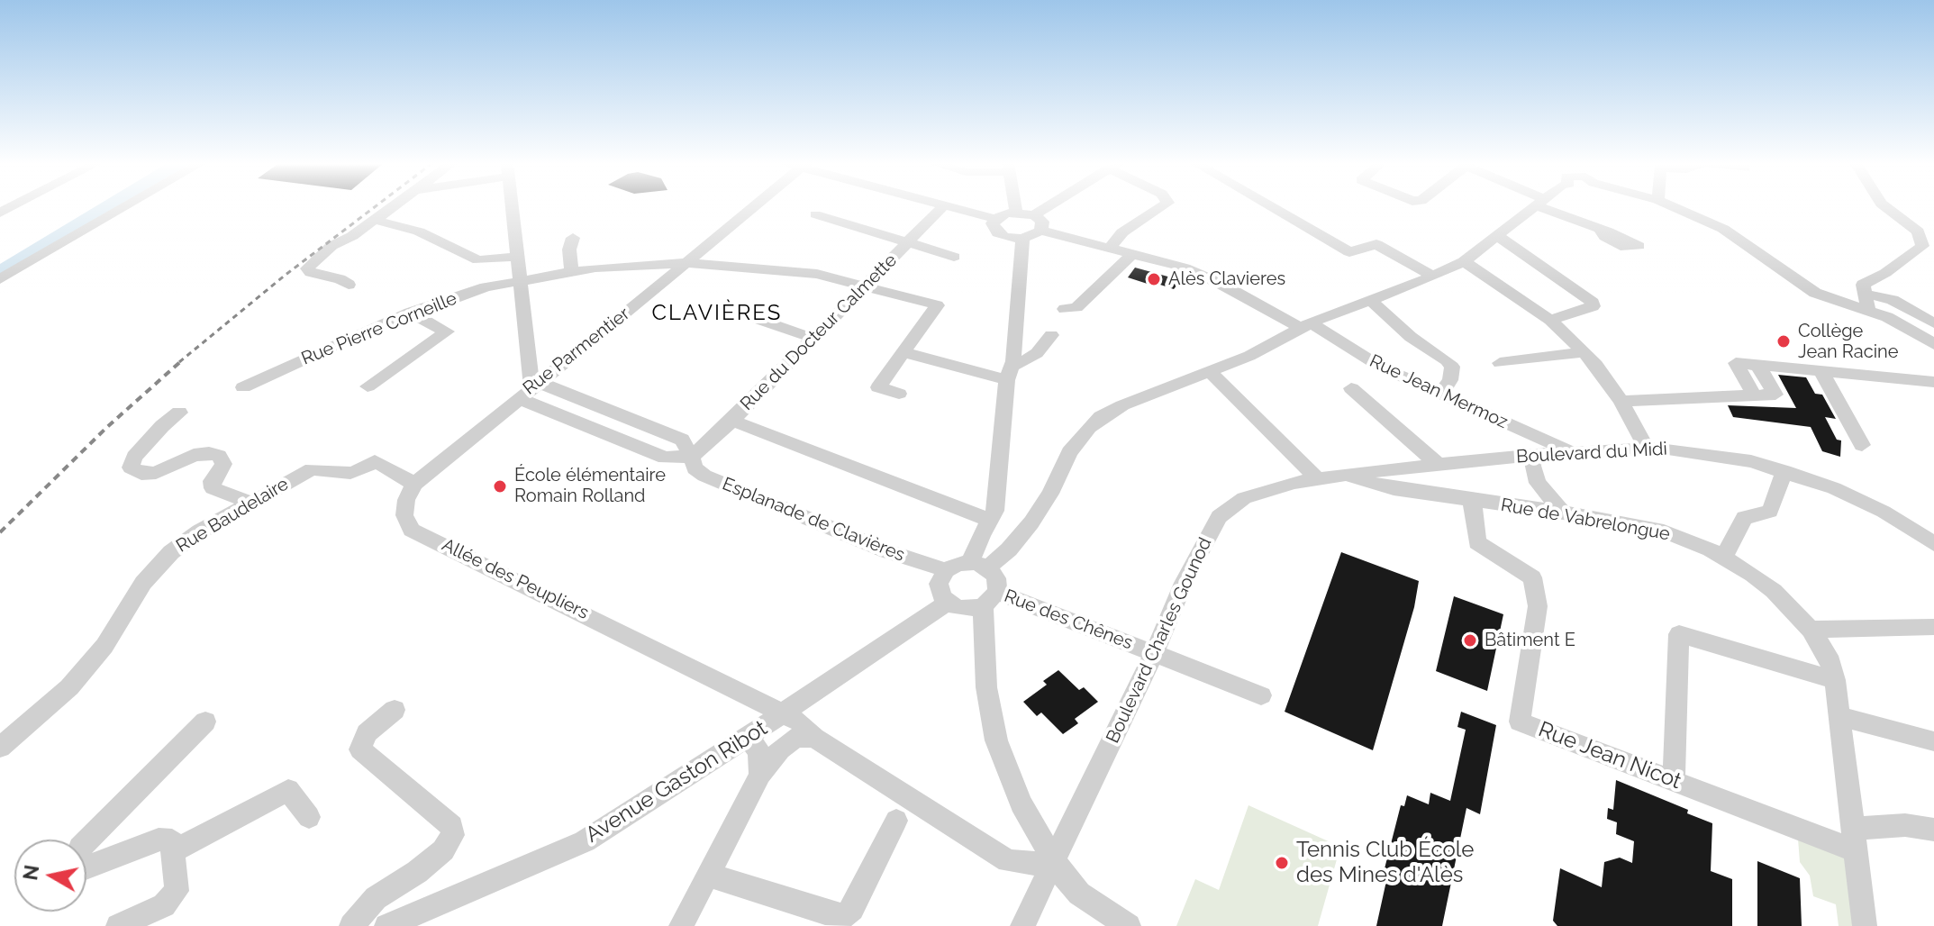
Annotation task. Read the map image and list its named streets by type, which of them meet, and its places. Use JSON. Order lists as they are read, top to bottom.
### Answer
{
  "streets": {
    "street": [
      "Rue Pierre Corneille",
      "Rue du Docteur Calmette",
      "Rue Parmentier",
      "Rue Jean Mermoz",
      "Boulevard du Midi",
      "Rue Baudelaire",
      "Esplanade de Clavières",
      "Rue de Vabrelongue",
      "Allée des Peupliers",
      "Rue des Chênes",
      "Boulevard Charles Gounod",
      "Rue Jean Nicot",
      "Avenue Gaston Ribot"
    ]
  },
  "crossings": [
    ["Rue Pierre Corneille", "Rue du Docteur Calmette"],
    ["Rue Pierre Corneille", "Rue Parmentier"],
    ["Rue du Docteur Calmette", "Esplanade de Clavières"],
    ["Rue Parmentier", "Esplanade de Clavières"],
    ["Rue Jean Mermoz", "Boulevard du Midi"],
    ["Boulevard du Midi", "Rue de Vabrelongue"],
    ["Boulevard du Midi", "Boulevard Charles Gounod"],
    ["Rue Baudelaire", "Allée des Peupliers"],
    ["Esplanade de Clavières", "Rue des Chênes"],
    ["Esplanade de Clavières", "Avenue Gaston Ribot"],
    ["Rue de Vabrelongue", "Rue Jean Nicot"],
    ["Allée des Peupliers", "Boulevard Charles Gounod"],
    ["Allée des Peupliers", "Avenue Gaston Ribot"],
    ["Rue des Chênes", "Boulevard Charles Gounod"],
    ["Rue des Chênes", "Avenue Gaston Ribot"]
  ],
  "districts": ["CLAVIÈRES"],
  "places": [
    "Alès Clavieres",
    "Collège Jean Racine",
    "École élémentaire Romain Rolland",
    "Bâtiment E",
    "Tennis Club École des Mines d'Alès"
  ],
  "north": "left"
}
